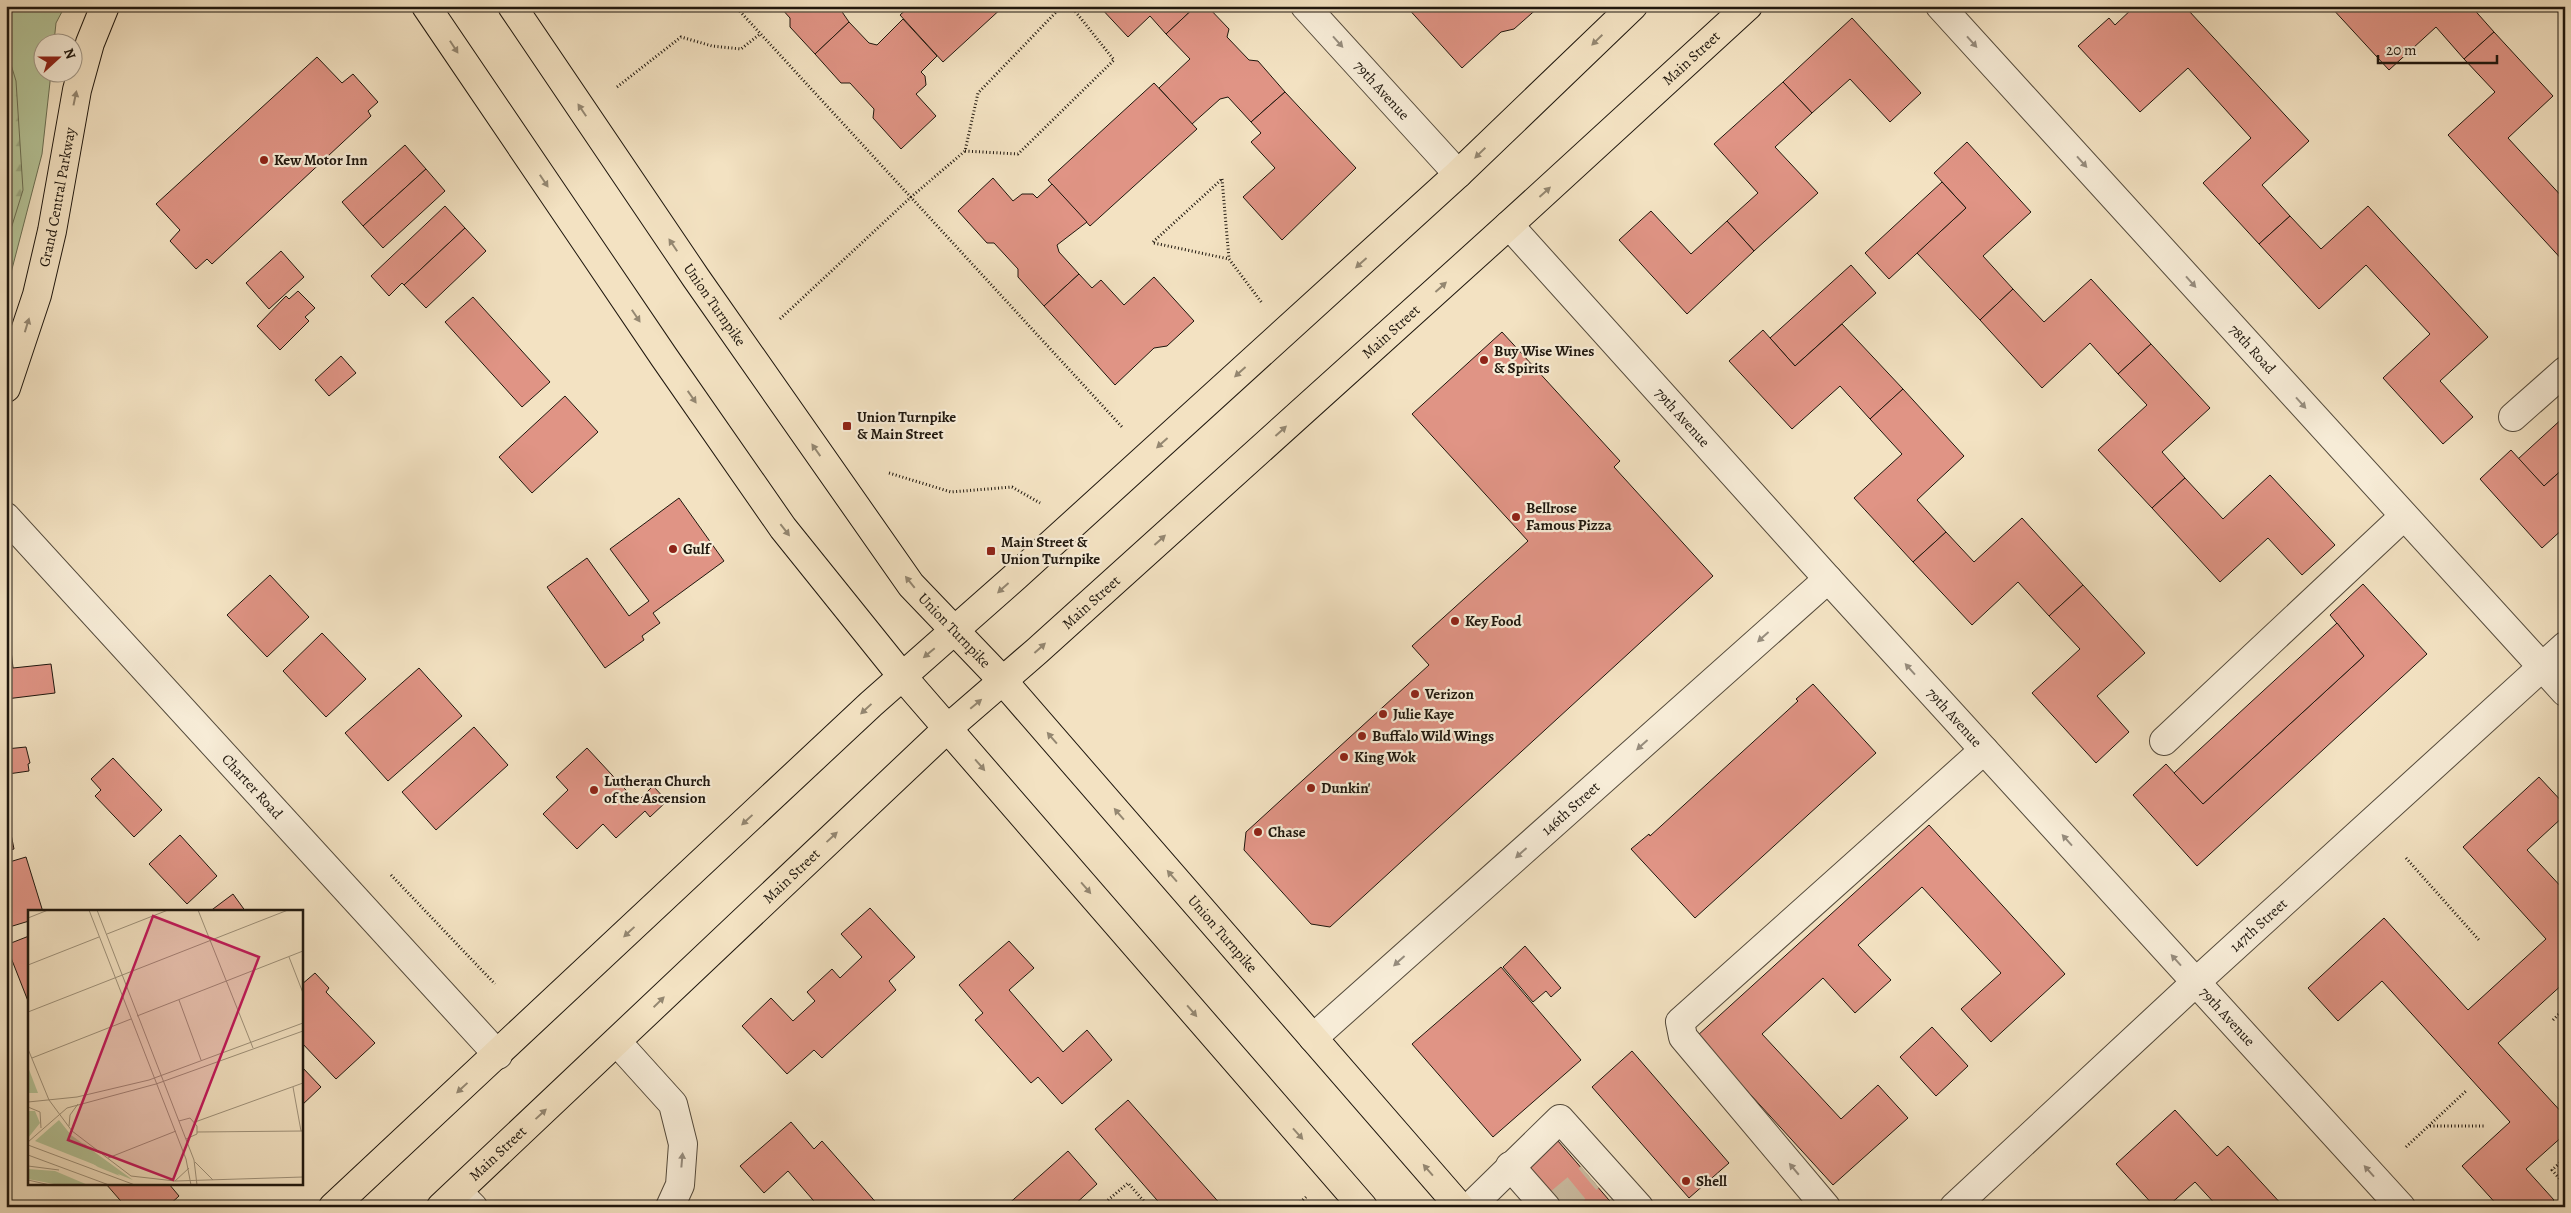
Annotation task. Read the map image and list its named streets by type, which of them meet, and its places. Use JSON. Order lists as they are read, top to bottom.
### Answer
{
  "streets": {
    "main road": ["Main Street", "Grand Central Parkway", "Union Turnpike"],
    "street": [
      "79th Avenue",
      "78th Road",
      "Charter Road",
      "146th Street",
      "147th Street"
    ]
  },
  "crossings": [
    ["Main Street", "79th Avenue"],
    ["Main Street", "Union Turnpike"],
    ["79th Avenue", "146th Street"],
    ["79th Avenue", "147th Street"],
    ["Union Turnpike", "146th Street"],
    ["78th Road", "147th Street"]
  ],
  "one_way": ["Grand Central Parkway", "78th Road", "146th Street"],
  "places": {
    "other": [
      "Kew Motor Inn",
      "Buy Wise Wines & Spirits",
      "Bellrose Famous Pizza",
      "Gulf",
      "Key Food",
      "Verizon",
      "Julie Kaye",
      "Buffalo Wild Wings",
      "King Wok",
      "Dunkin'",
      "Lutheran Church of the Ascension",
      "Chase",
      "Shell"
    ],
    "transit": ["Union Turnpike & Main Street", "Main Street & Union Turnpike"]
  },
  "scale_bar": "20 m",
  "north": "right"
}
